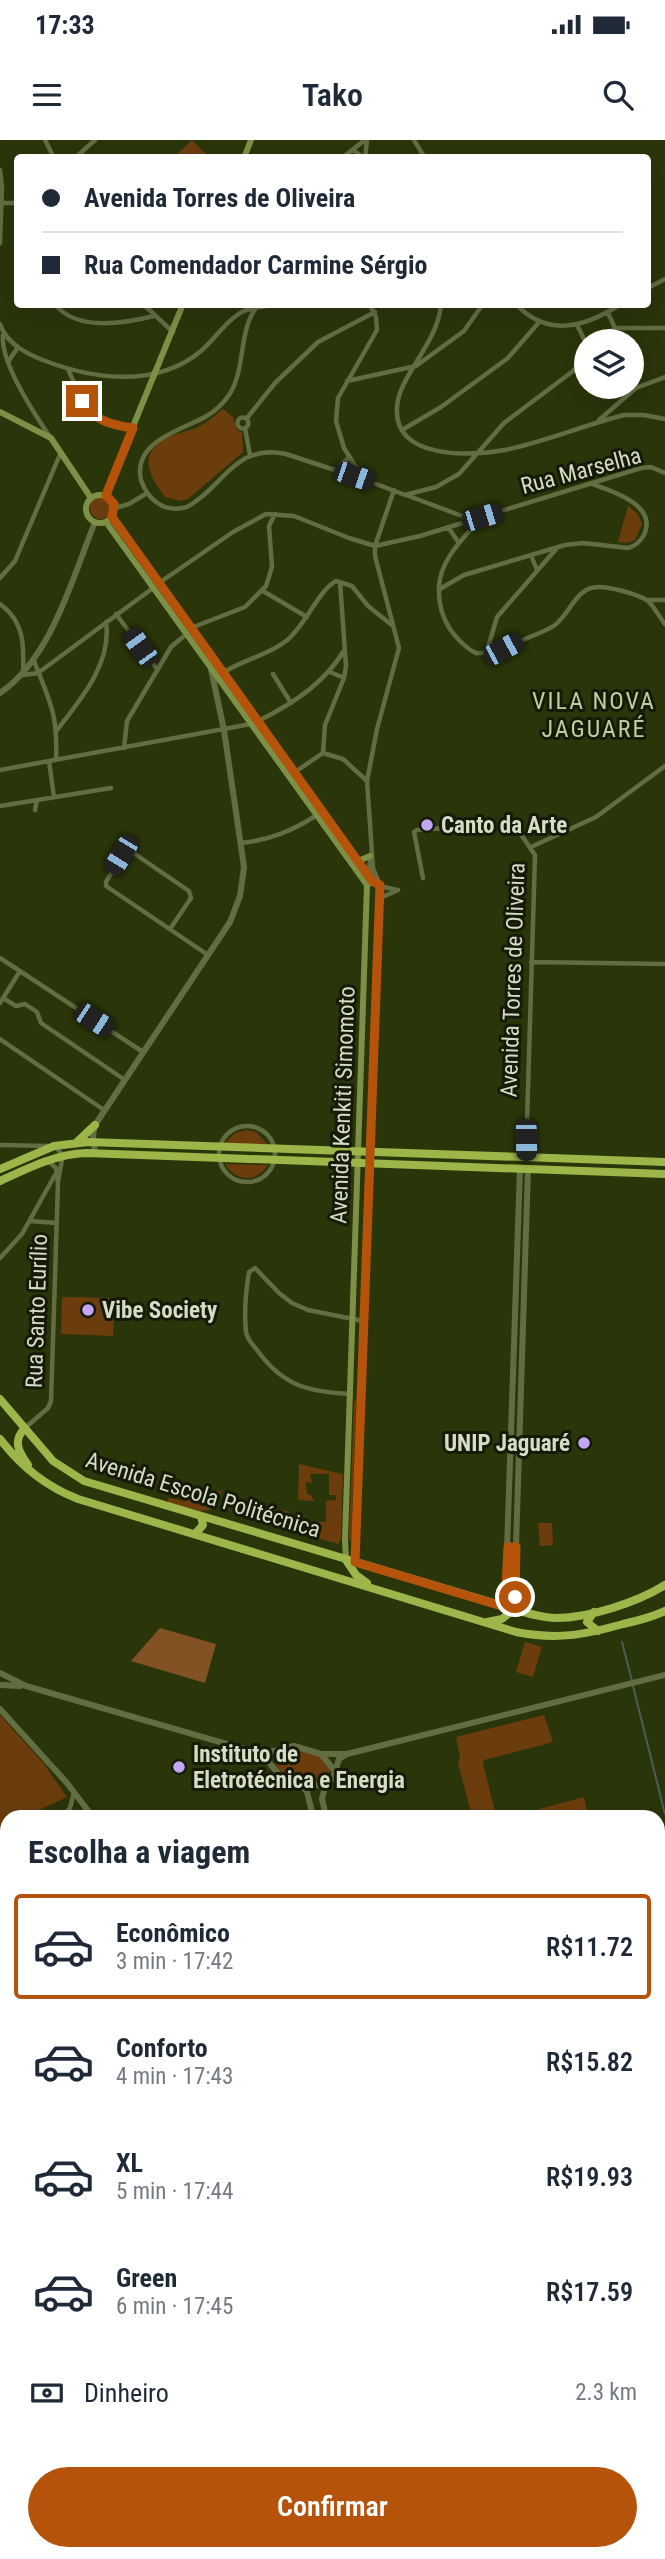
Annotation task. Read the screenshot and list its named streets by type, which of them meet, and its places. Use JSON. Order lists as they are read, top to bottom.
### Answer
{
  "streets": {
    "highway": ["Avenida Escola Politécnica"],
    "main road": ["Avenida Kenkiti Simomoto"],
    "street": ["Rua Marselha", "Avenida Torres de Oliveira", "Rua Santo Eurílio"]
  },
  "crossings": [
    ["Avenida Kenkiti Simomoto", "Avenida Escola Politécnica"],
    ["Rua Santo Eurílio", "Avenida Escola Politécnica"]
  ],
  "districts": ["VILA NOVA JAGUARÉ"],
  "places": [
    "Canto da Arte",
    "Vibe Society",
    "UNIP Jaguaré",
    "Instituto de Eletrotécnica e Energia"
  ],
  "page": {
    "status": "17:33",
    "header": "Tako",
    "banner": ["Avenida Torres de Oliveira", "Rua Comendador Carmine Sérgio"],
    "heading": "Escolha a viagem",
    "list": [
      {
        "name": "Econômico",
        "note": "3 min · 17:42",
        "value": "R$11.72"
      },
      {
        "name": "Conforto",
        "note": "4 min · 17:43",
        "value": "R$15.82"
      },
      {
        "name": "XL",
        "note": "5 min · 17:44",
        "value": "R$19.93"
      },
      {
        "name": "Green",
        "note": "6 min · 17:45",
        "value": "R$17.59"
      }
    ],
    "pay": ["Dinheiro", "2.3 km"],
    "buttons": "Confirmar"
  }
}
